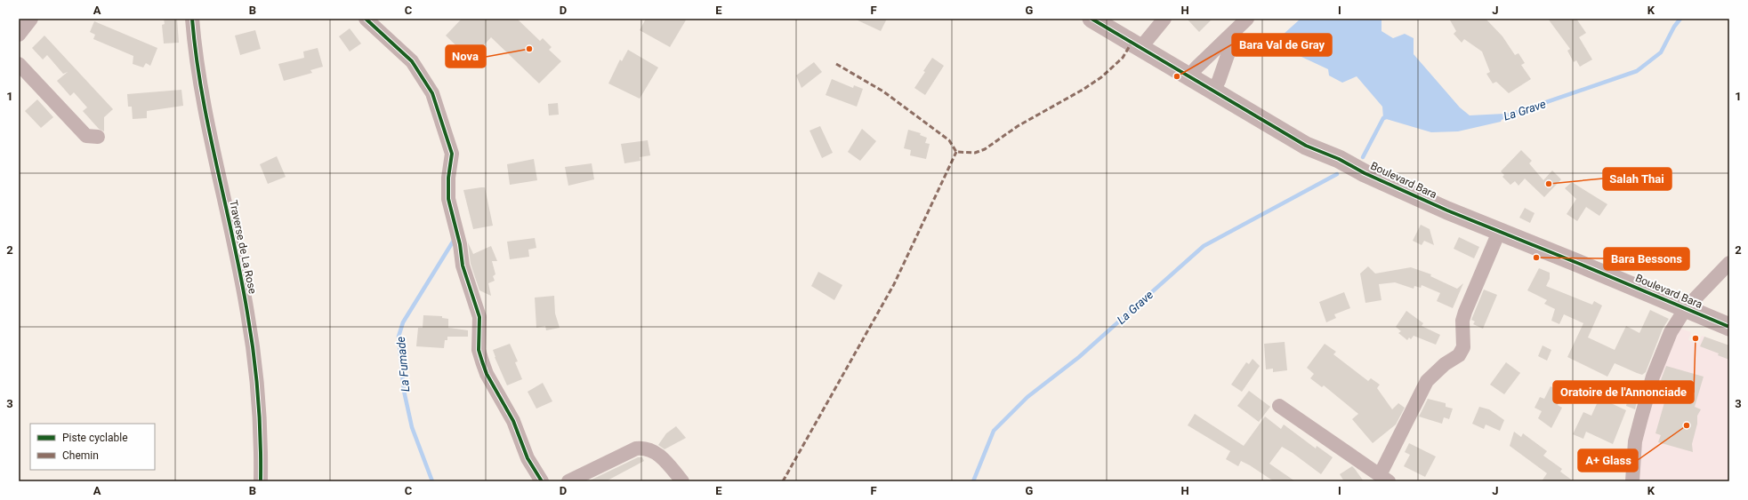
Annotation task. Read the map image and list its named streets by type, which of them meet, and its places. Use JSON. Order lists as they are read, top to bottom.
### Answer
{
  "streets": {
    "street": ["Boulevard Bara", "Traverse de La Rose"]
  },
  "water": ["La Grave", "La Fumade"],
  "places": [
    "Nova",
    "Bara Val de Gray",
    "Salah Thai",
    "Bara Bessons",
    "Oratoire de l'Annonciade",
    "A+ Glass"
  ],
  "legend": ["Piste cyclable", "Chemin"],
  "grid": {
    "columns": [
      "A",
      "B",
      "C",
      "D",
      "E",
      "F",
      "G",
      "H",
      "I",
      "J",
      "K"
    ],
    "rows": ["1", "2", "3"]
  }
}
